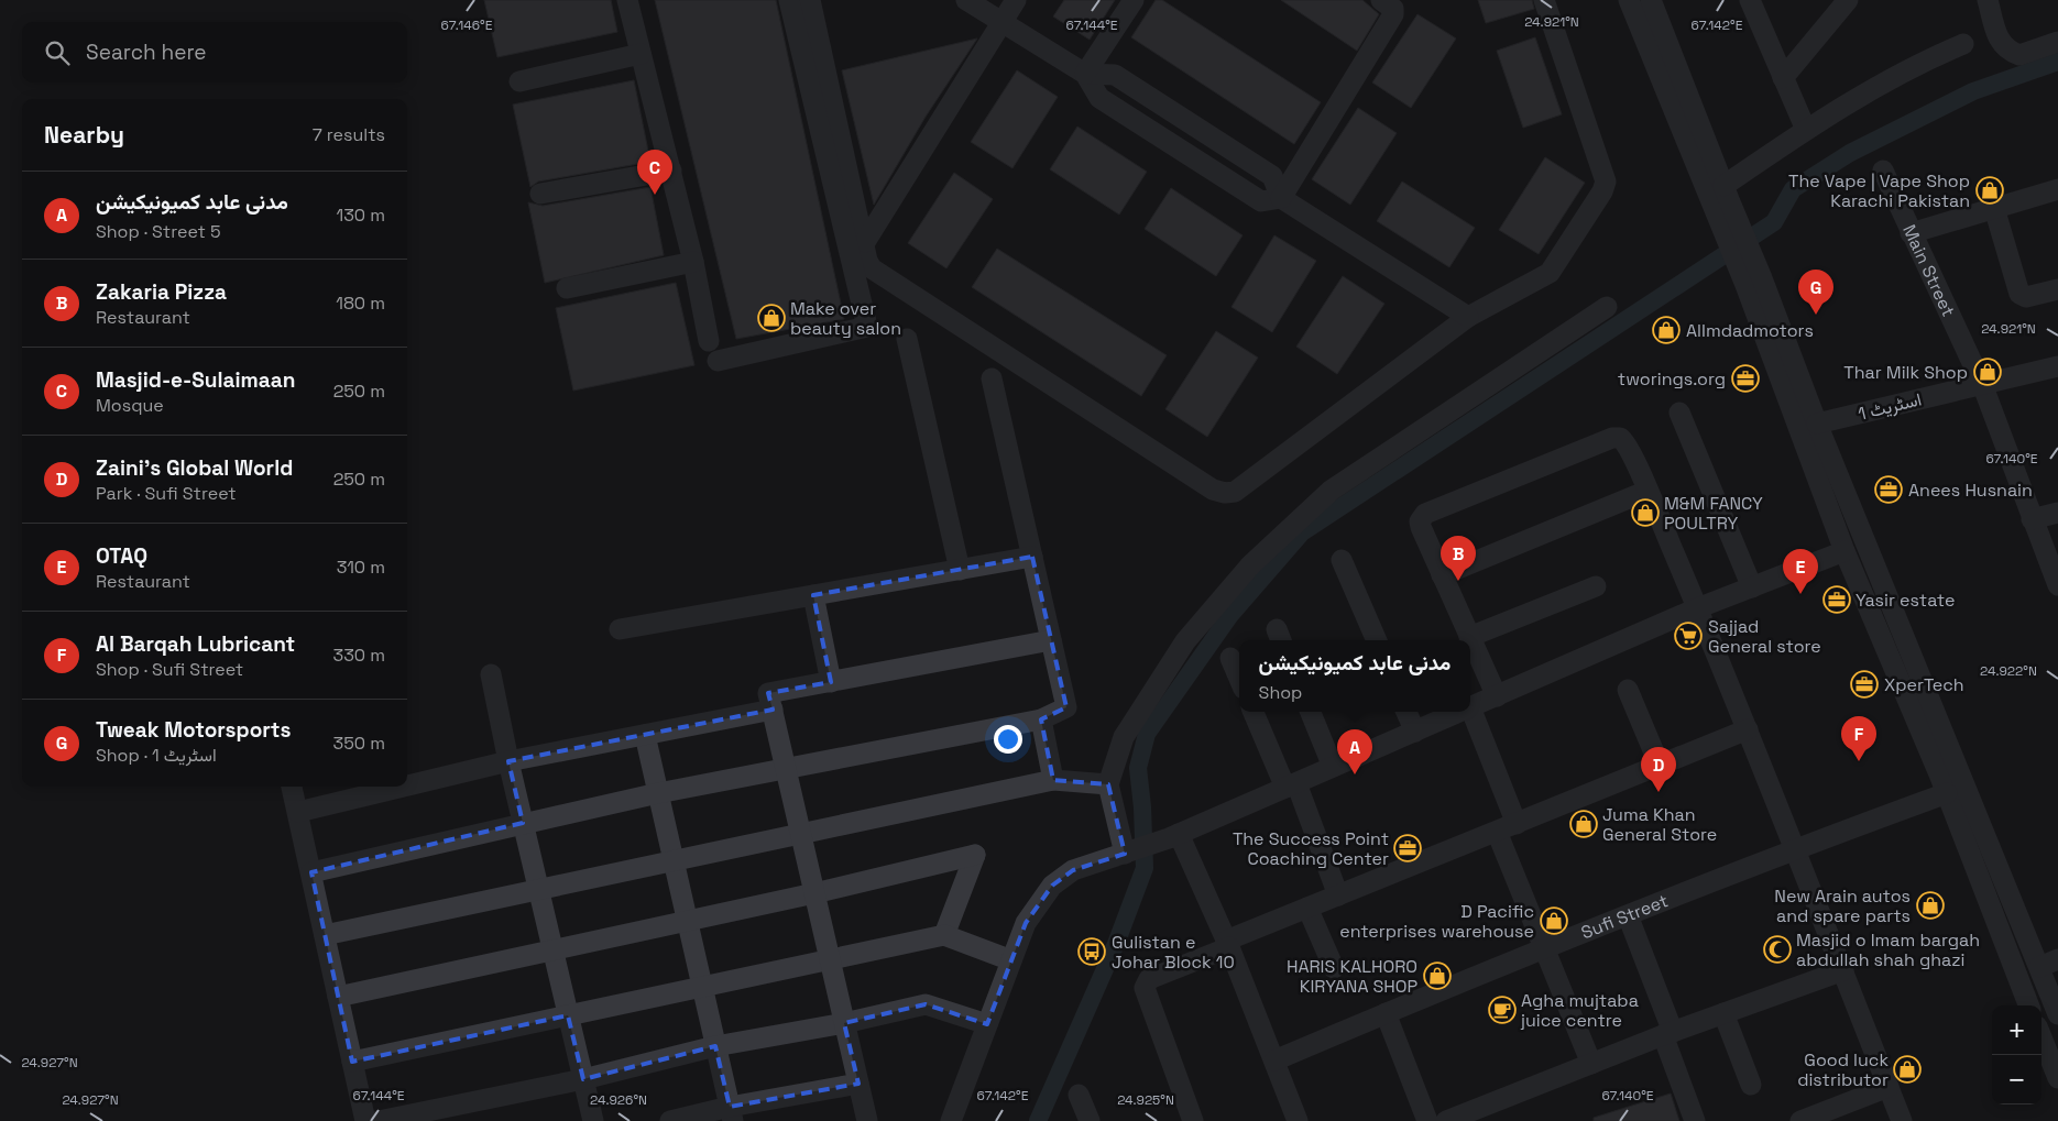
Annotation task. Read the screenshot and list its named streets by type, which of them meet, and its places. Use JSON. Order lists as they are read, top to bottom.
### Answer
{
  "streets": {
    "street": ["Main Street", "اسٹریٹ 1", "Sufi Street"]
  },
  "crossings": [
    ["Main Street", "اسٹریٹ 1"]
  ],
  "places": {
    "shop": [
      "The Vape | Vape Shop Karachi Pakistan",
      "Make over beauty salon",
      "AlImdadmotors",
      "Thar Milk Shop",
      "M&M FANCY POULTRY",
      "Juma Khan General Store",
      "New Arain autos and spare parts",
      "D Pacific enterprises warehouse",
      "HARIS KALHORO KIRYANA SHOP",
      "Good luck distributor"
    ],
    "office": [
      "tworings.org",
      "Anees Husnain",
      "Yasir estate",
      "XperTech",
      "The Success Point Coaching Center"
    ],
    "supermarket": ["Sajjad General store"],
    "mosque": ["Masjid o Imam bargah abdullah shah ghazi"],
    "bus stop": ["Gulistan e Johar Block 10"],
    "cafe": ["Agha mujtaba juice centre"]
  },
  "page": {
    "search": "Search here",
    "heading": ["Nearby", "7 results"],
    "pins": [
      "C",
      "G",
      "B",
      "E",
      "F",
      "A",
      "D"
    ],
    "list": [
      {
        "mark": "A",
        "name": "مدنی عابد کمیونیکیشن",
        "note": "Shop · Street 5",
        "value": "130 m"
      },
      {
        "mark": "B",
        "name": "Zakaria Pizza",
        "note": "Restaurant",
        "value": "180 m"
      },
      {
        "mark": "C",
        "name": "Masjid-e-Sulaimaan",
        "note": "Mosque",
        "value": "250 m"
      },
      {
        "mark": "D",
        "name": "Zaini's Global World",
        "note": "Park · Sufi Street",
        "value": "250 m"
      },
      {
        "mark": "E",
        "name": "OTAQ",
        "note": "Restaurant",
        "value": "310 m"
      },
      {
        "mark": "F",
        "name": "Al Barqah Lubricant",
        "note": "Shop · Sufi Street",
        "value": "330 m"
      },
      {
        "mark": "G",
        "name": "Tweak Motorsports",
        "note": "Shop · اسٹریٹ 1",
        "value": "350 m"
      }
    ],
    "popup": ["مدنی عابد کمیونیکیشن", "Shop"],
    "map_buttons": ["+", "−"]
  },
  "coordinates": [
    "24.921°N",
    "67.146°E",
    "67.144°E",
    "67.142°E",
    "67.140°E",
    "24.922°N",
    "24.927°N",
    "24.926°N",
    "24.925°N"
  ]
}
